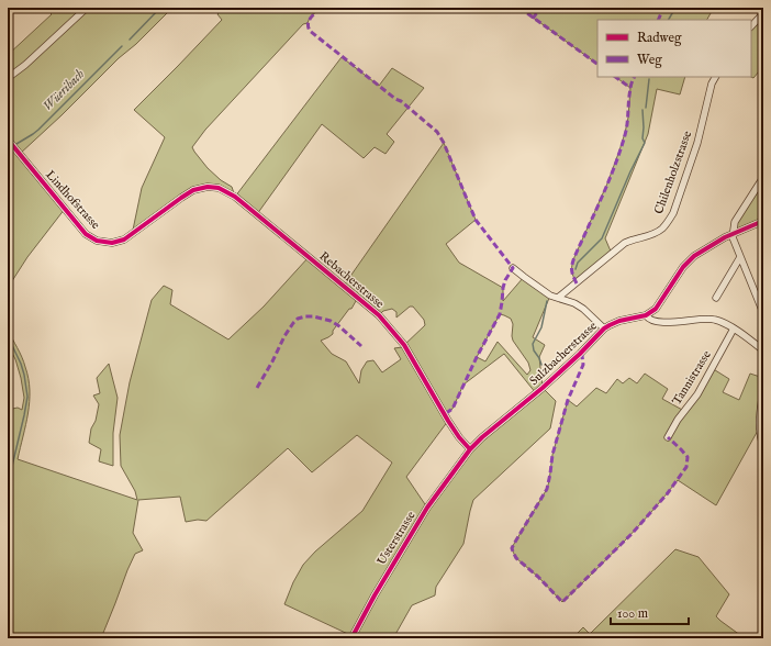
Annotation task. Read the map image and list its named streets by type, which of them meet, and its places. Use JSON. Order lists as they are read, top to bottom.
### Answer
{
  "streets": {
    "street": [
      "Chilenholzstrasse",
      "Lindhofstrasse",
      "Rebacherstrasse",
      "Sulzbacherstrasse",
      "Tannistrasse",
      "Usterstrasse"
    ]
  },
  "crossings": [
    ["Lindhofstrasse", "Rebacherstrasse"],
    ["Rebacherstrasse", "Sulzbacherstrasse"],
    ["Rebacherstrasse", "Usterstrasse"],
    ["Sulzbacherstrasse", "Usterstrasse"]
  ],
  "water": ["Wüeribach"],
  "legend": ["Radweg", "Weg"],
  "scale_bar": "100 m"
}
